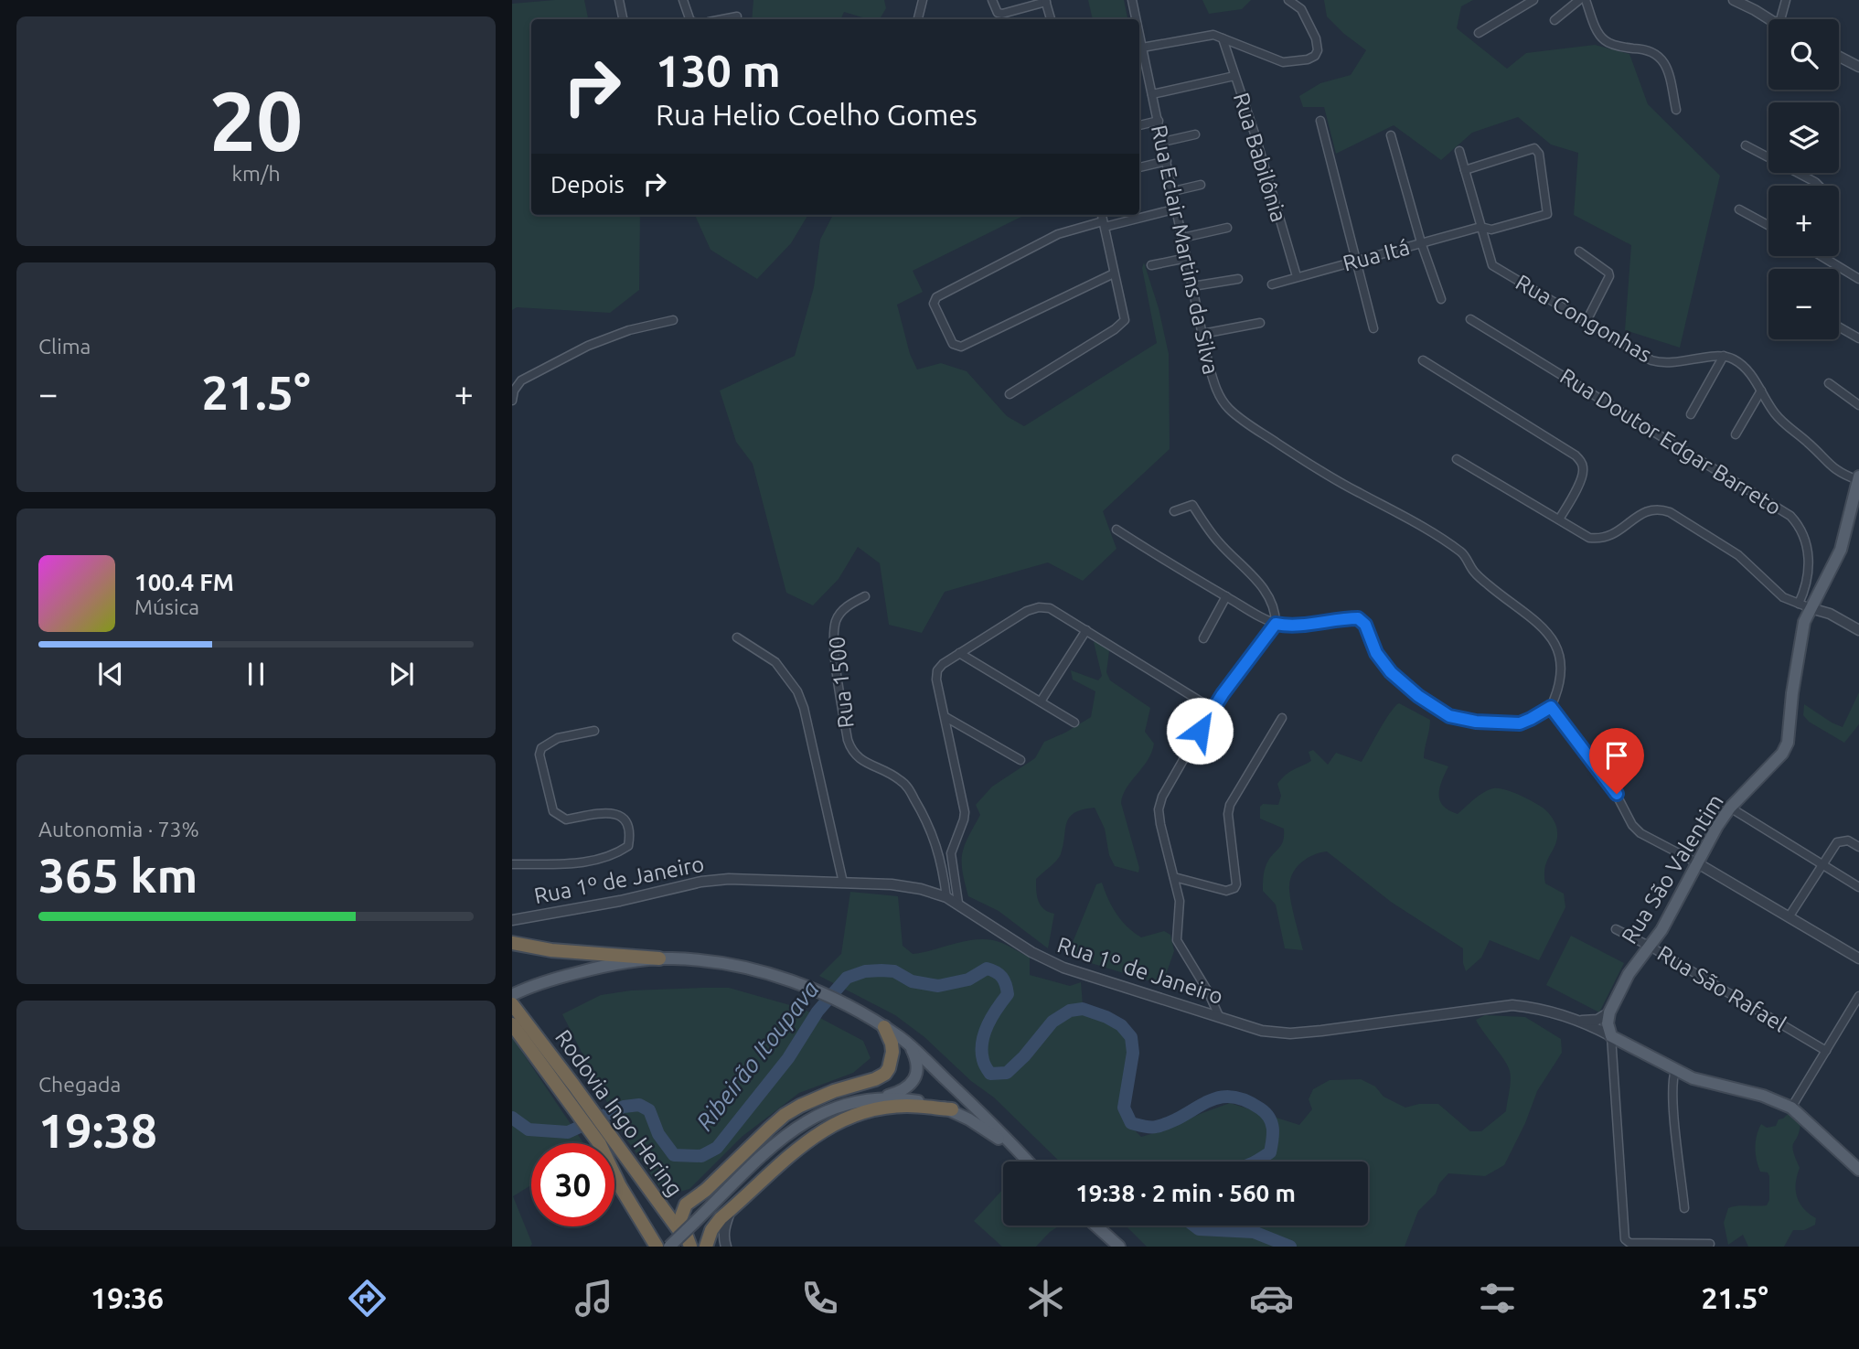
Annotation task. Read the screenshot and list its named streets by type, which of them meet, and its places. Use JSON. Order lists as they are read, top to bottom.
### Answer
{
  "streets": {
    "highway": ["Rodovia Ingo Hering"],
    "main road": ["Rua São Valentim", "Rua 1º de Janeiro"],
    "street": [
      "Rua Babilônia",
      "Rua Eclair Martins da Silva",
      "Rua Itá",
      "Rua Congonhas",
      "Rua Doutor Edgar Barreto",
      "Rua 1500",
      "Rua São Rafael"
    ]
  },
  "crossings": [
    ["Rua Babilônia", "Rua Itá"],
    ["Rua Itá", "Rua Congonhas"],
    ["Rua 1500", "Rua 1º de Janeiro"],
    ["Rua São Valentim", "Rua São Rafael"]
  ],
  "water": ["Ribeirão Itoupava"],
  "page": {
    "tile": [
      ["20", "km/h"],
      "Clima",
      ["Autonomia · 73%", "365 km"],
      ["Chegada", "19:38"]
    ],
    "map_buttons": ["+", "−"],
    "turn": ["130 m", "Rua Helio Coelho Gomes"],
    "then": "Depois",
    "heat": ["−", "21.5°", "+"],
    "song": ["100.4 FM", "Música"],
    "limit": "30",
    "trip": "19:38 · 2 min · 560 m",
    "tabs": ["19:36", "21.5°"]
  }
}
